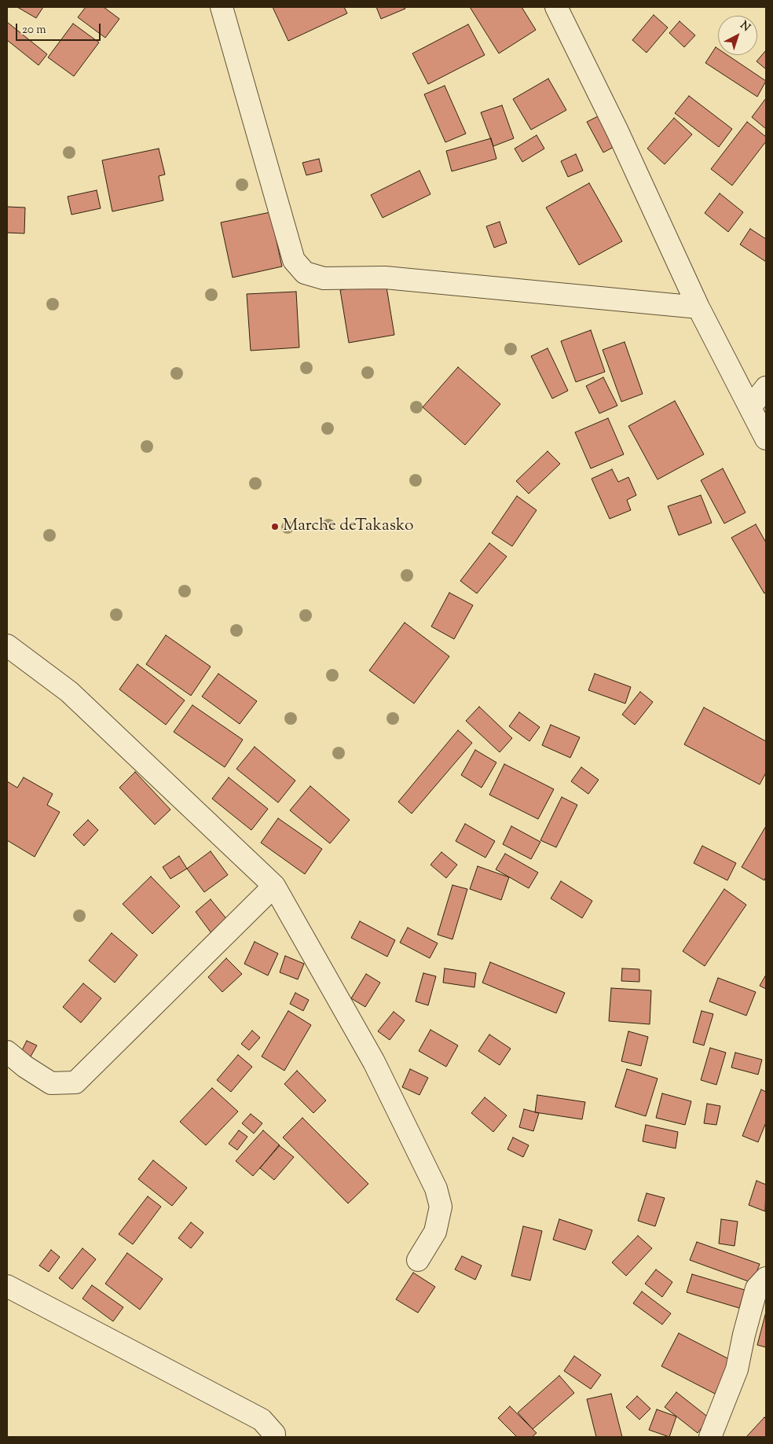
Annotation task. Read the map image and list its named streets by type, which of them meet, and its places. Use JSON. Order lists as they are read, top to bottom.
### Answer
{
  "places": ["Marche deTakasko"],
  "scale_bar": "20 m",
  "north": "top right"
}
